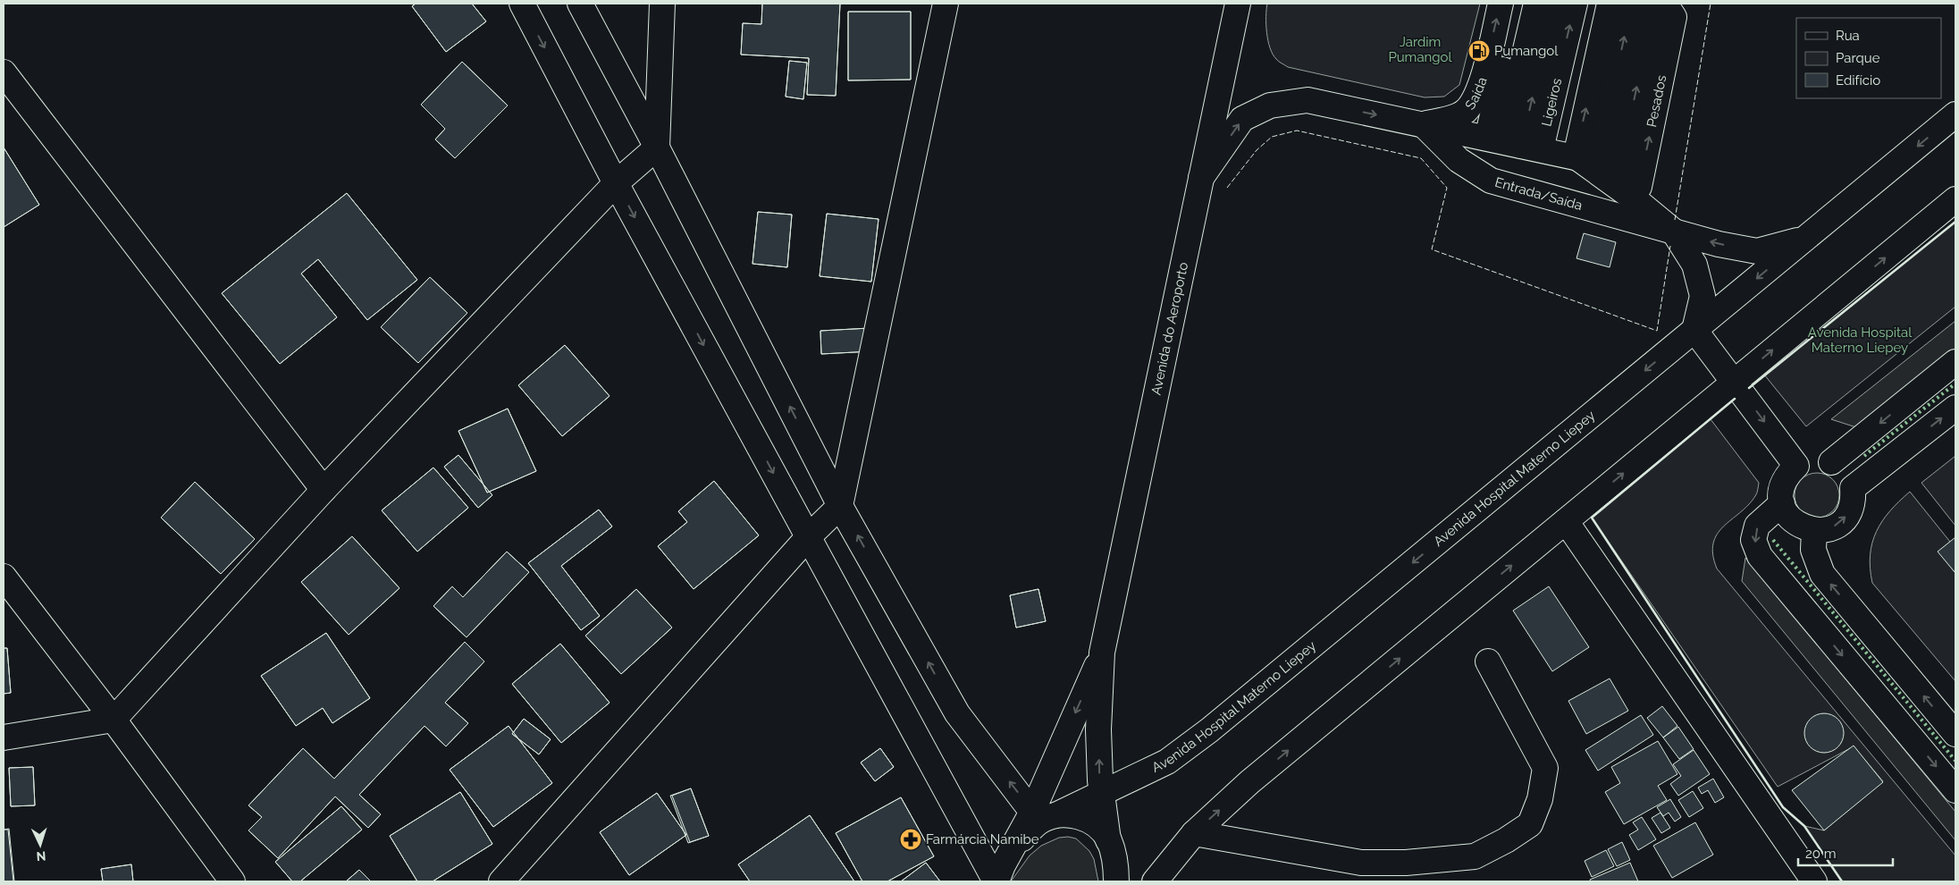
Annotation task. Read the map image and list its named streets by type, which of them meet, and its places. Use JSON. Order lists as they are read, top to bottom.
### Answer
{
  "streets": {
    "street": [
      "Saída",
      "Pesados",
      "Ligeiros",
      "Entrada/Saída",
      "Avenida do Aeroporto",
      "Avenida Hospital Materno Liepey"
    ]
  },
  "crossings": [
    ["Saída", "Entrada/Saída"],
    ["Entrada/Saída", "Avenida Hospital Materno Liepey"]
  ],
  "parks": ["Jardim Pumangol", "Avenida Hospital Materno Liepey"],
  "places": {
    "fuel station": ["Pumangol"],
    "pharmacy": ["Farmárcia Namibe"]
  },
  "legend": ["Rua", "Parque", "Edifício"],
  "scale_bar": "20 m",
  "north": "bottom"
}
